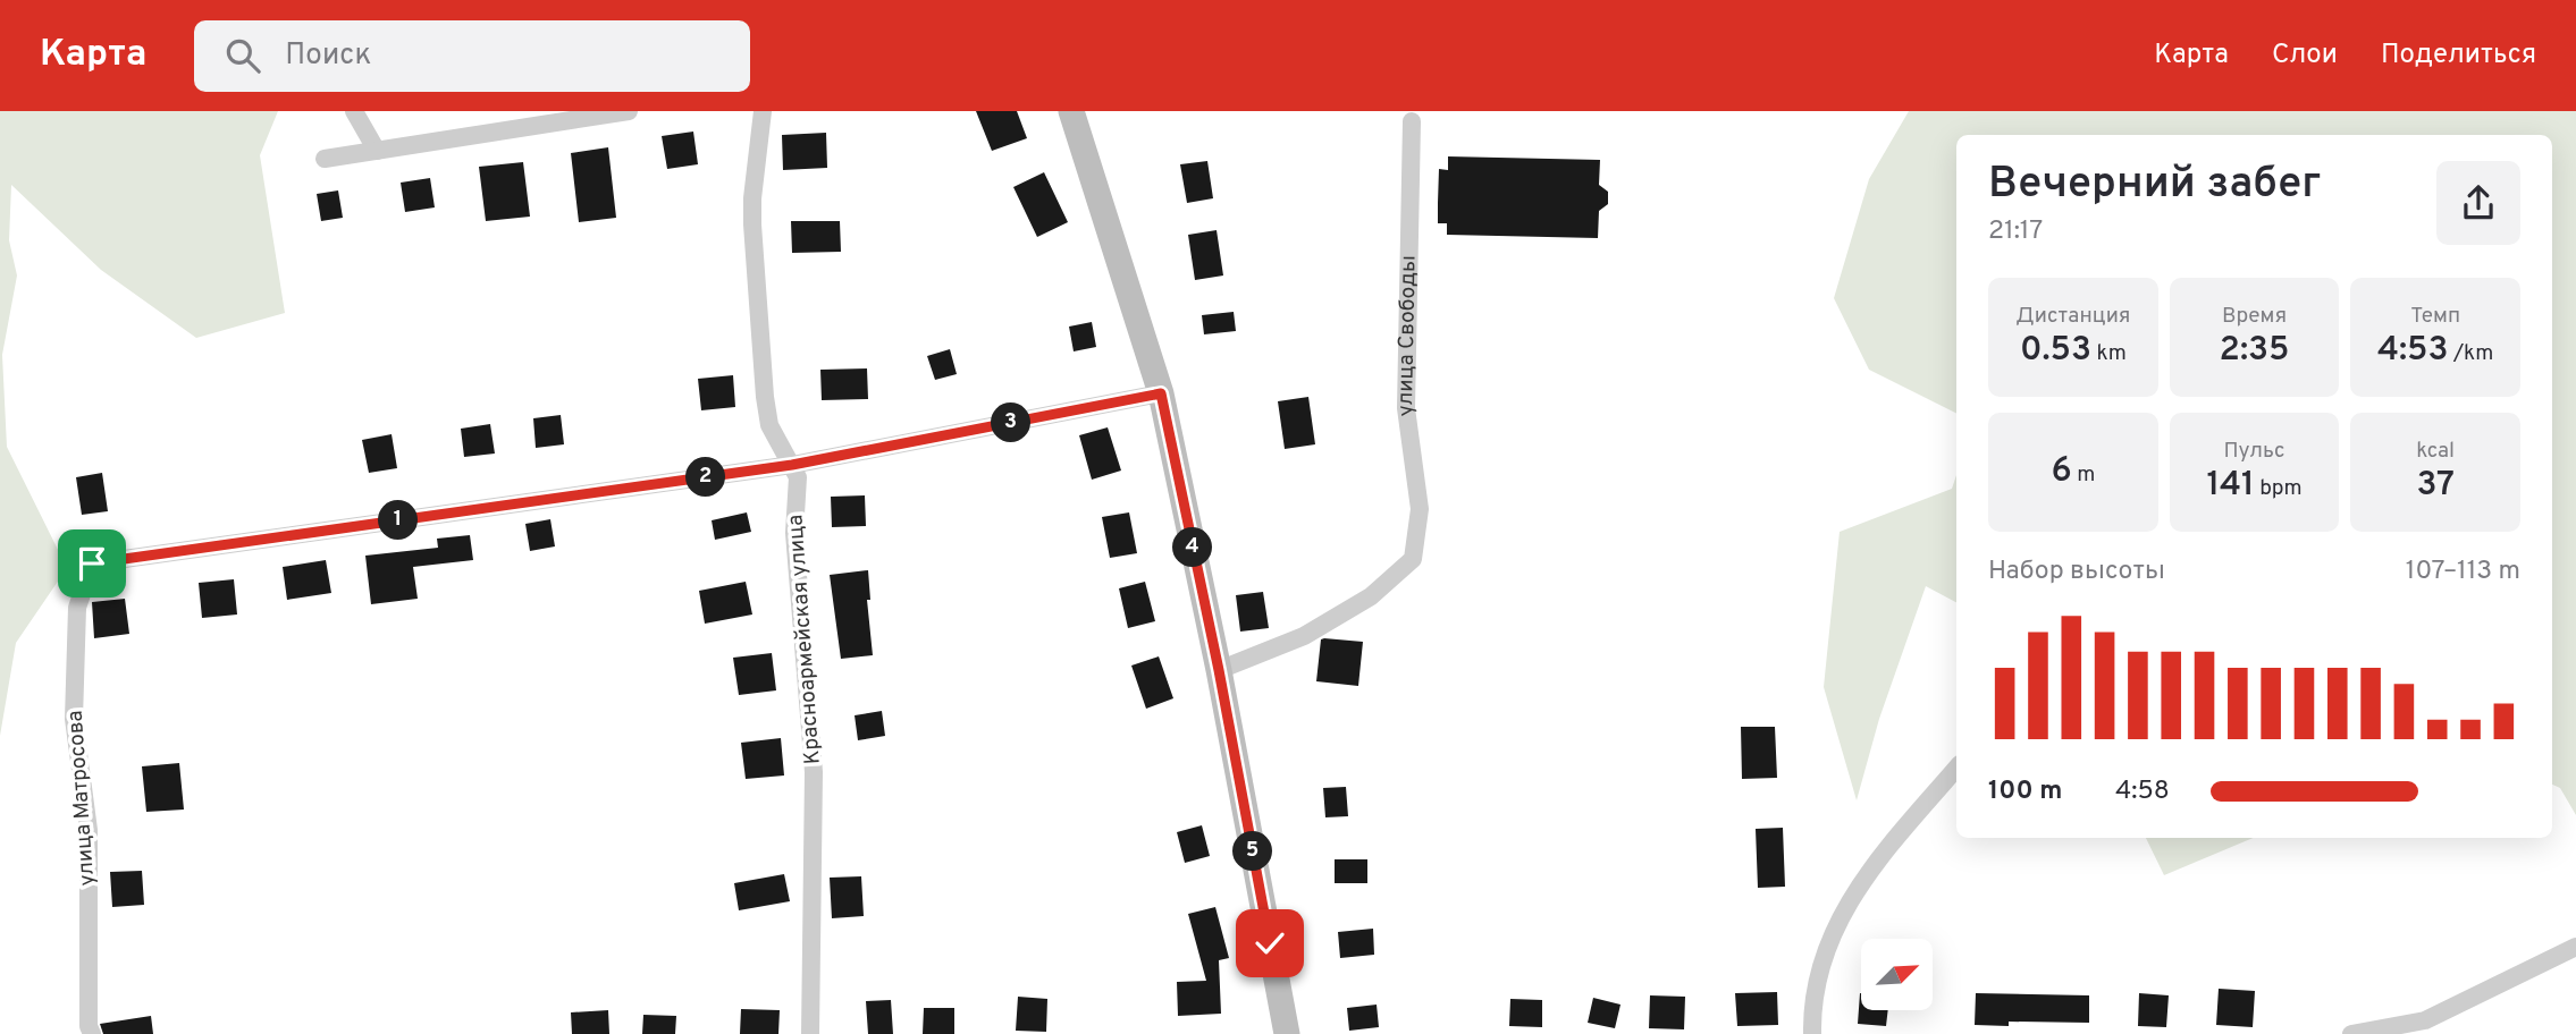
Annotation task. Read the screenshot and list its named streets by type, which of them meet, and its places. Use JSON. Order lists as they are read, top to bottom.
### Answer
{
  "streets": {
    "street": ["улица Свободы", "Красноармейская улица", "улица Матросова"]
  },
  "crossings": [
    ["Красноармейская улица", "улица Матросова"]
  ],
  "north": "top right",
  "page": {
    "header": "Карта",
    "search": "Поиск",
    "nav": ["Карта", "Слои", "Поделиться"],
    "heading": ["Вечерний забег", "21:17"],
    "stats": [
      ["Дистанция", "0.53 km"],
      ["Время", "2:35"],
      ["Темп", "4:53 /km"],
      ["6 m"],
      ["Пульс", "141 bpm"],
      ["kcal", "37"]
    ],
    "pins": [
      "3",
      "2",
      "1",
      "4",
      "5"
    ],
    "chart": ["Набор высоты", "107–113 m"],
    "list": [
      {
        "name": "100 m",
        "note": "4:58"
      }
    ]
  }
}
